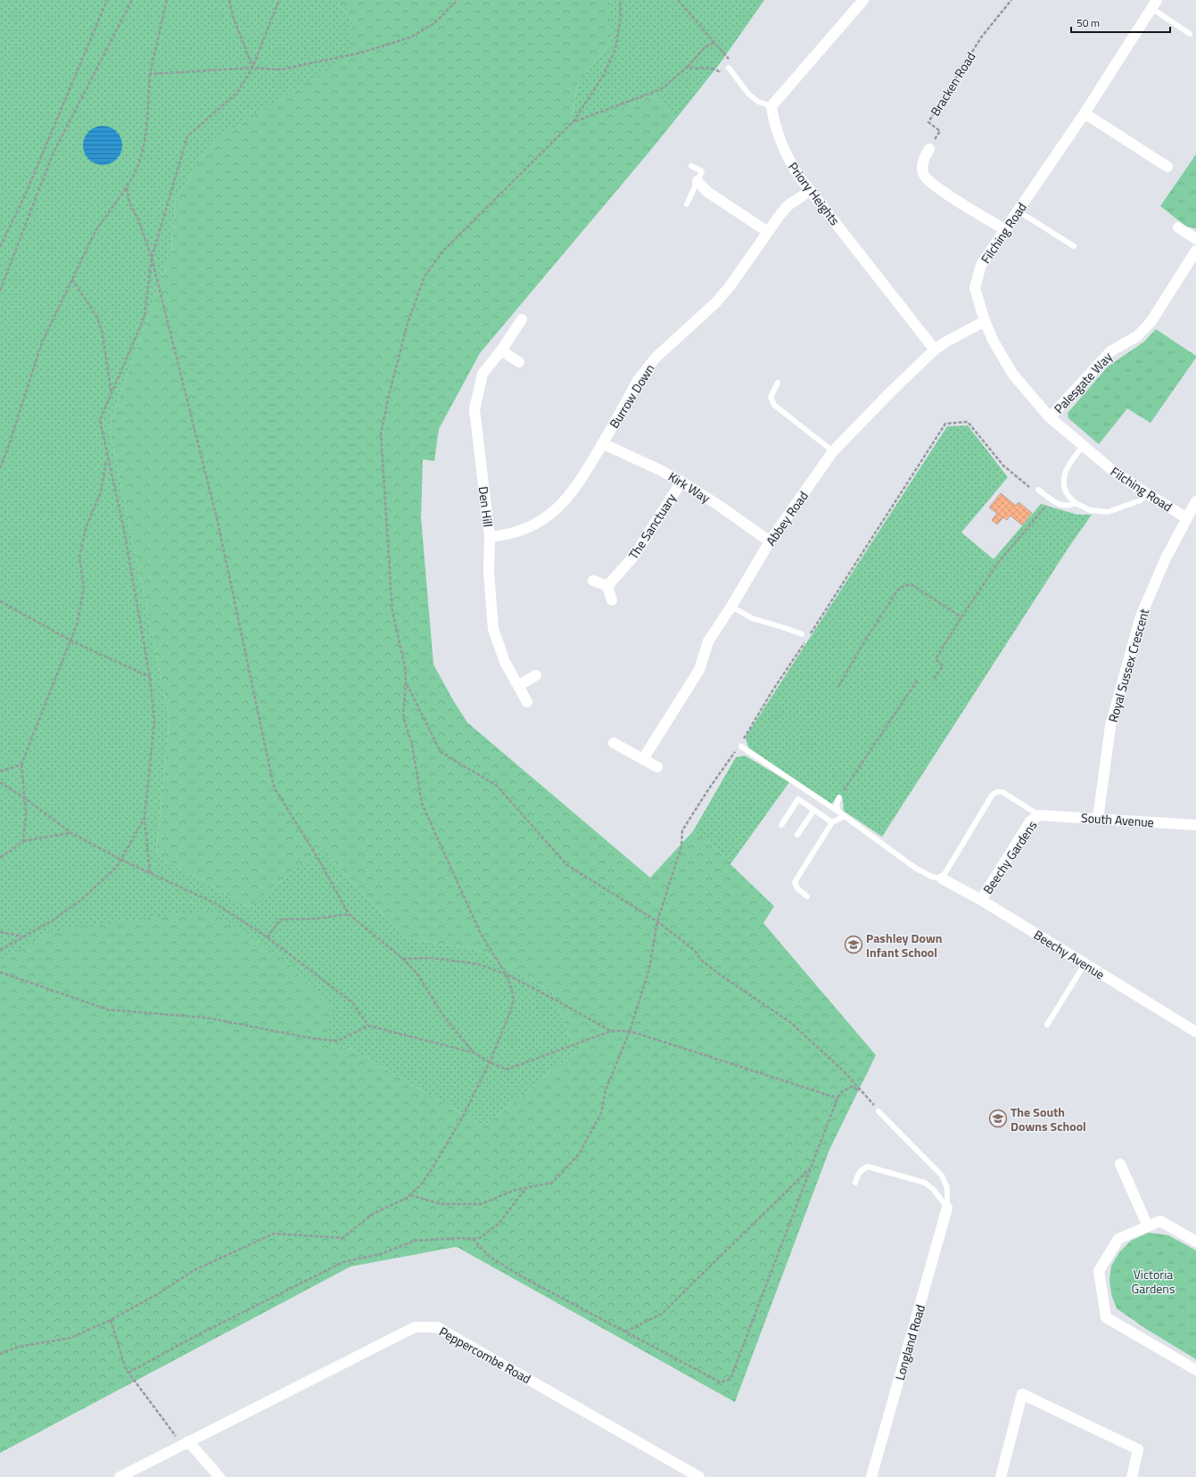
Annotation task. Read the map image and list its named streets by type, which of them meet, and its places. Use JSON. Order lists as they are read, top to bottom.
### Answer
{
  "streets": {
    "street": [
      "Priory Heights",
      "Filching Road",
      "Palesgate Way",
      "Burrow Down",
      "Kirk Way",
      "Den Hill",
      "Abbey Road",
      "The Sanctuary",
      "Royal Sussex Crescent",
      "South Avenue",
      "Beechy Gardens",
      "Beechy Avenue",
      "Longland Road",
      "Peppercombe Road"
    ],
    "path": ["Bracken Road"]
  },
  "crossings": [
    ["Priory Heights", "Burrow Down"],
    ["Priory Heights", "Abbey Road"],
    ["Filching Road", "Palesgate Way"],
    ["Filching Road", "Abbey Road"],
    ["Filching Road", "Royal Sussex Crescent"],
    ["Burrow Down", "Kirk Way"],
    ["Burrow Down", "Den Hill"],
    ["Kirk Way", "Abbey Road"],
    ["Kirk Way", "The Sanctuary"],
    ["Royal Sussex Crescent", "South Avenue"],
    ["South Avenue", "Beechy Gardens"],
    ["Beechy Gardens", "Beechy Avenue"]
  ],
  "parks": ["Victoria Gardens"],
  "places": {
    "school or university": ["Pashley Down Infant School", "The South Downs School"]
  },
  "scale_bar": "50 m"
}
